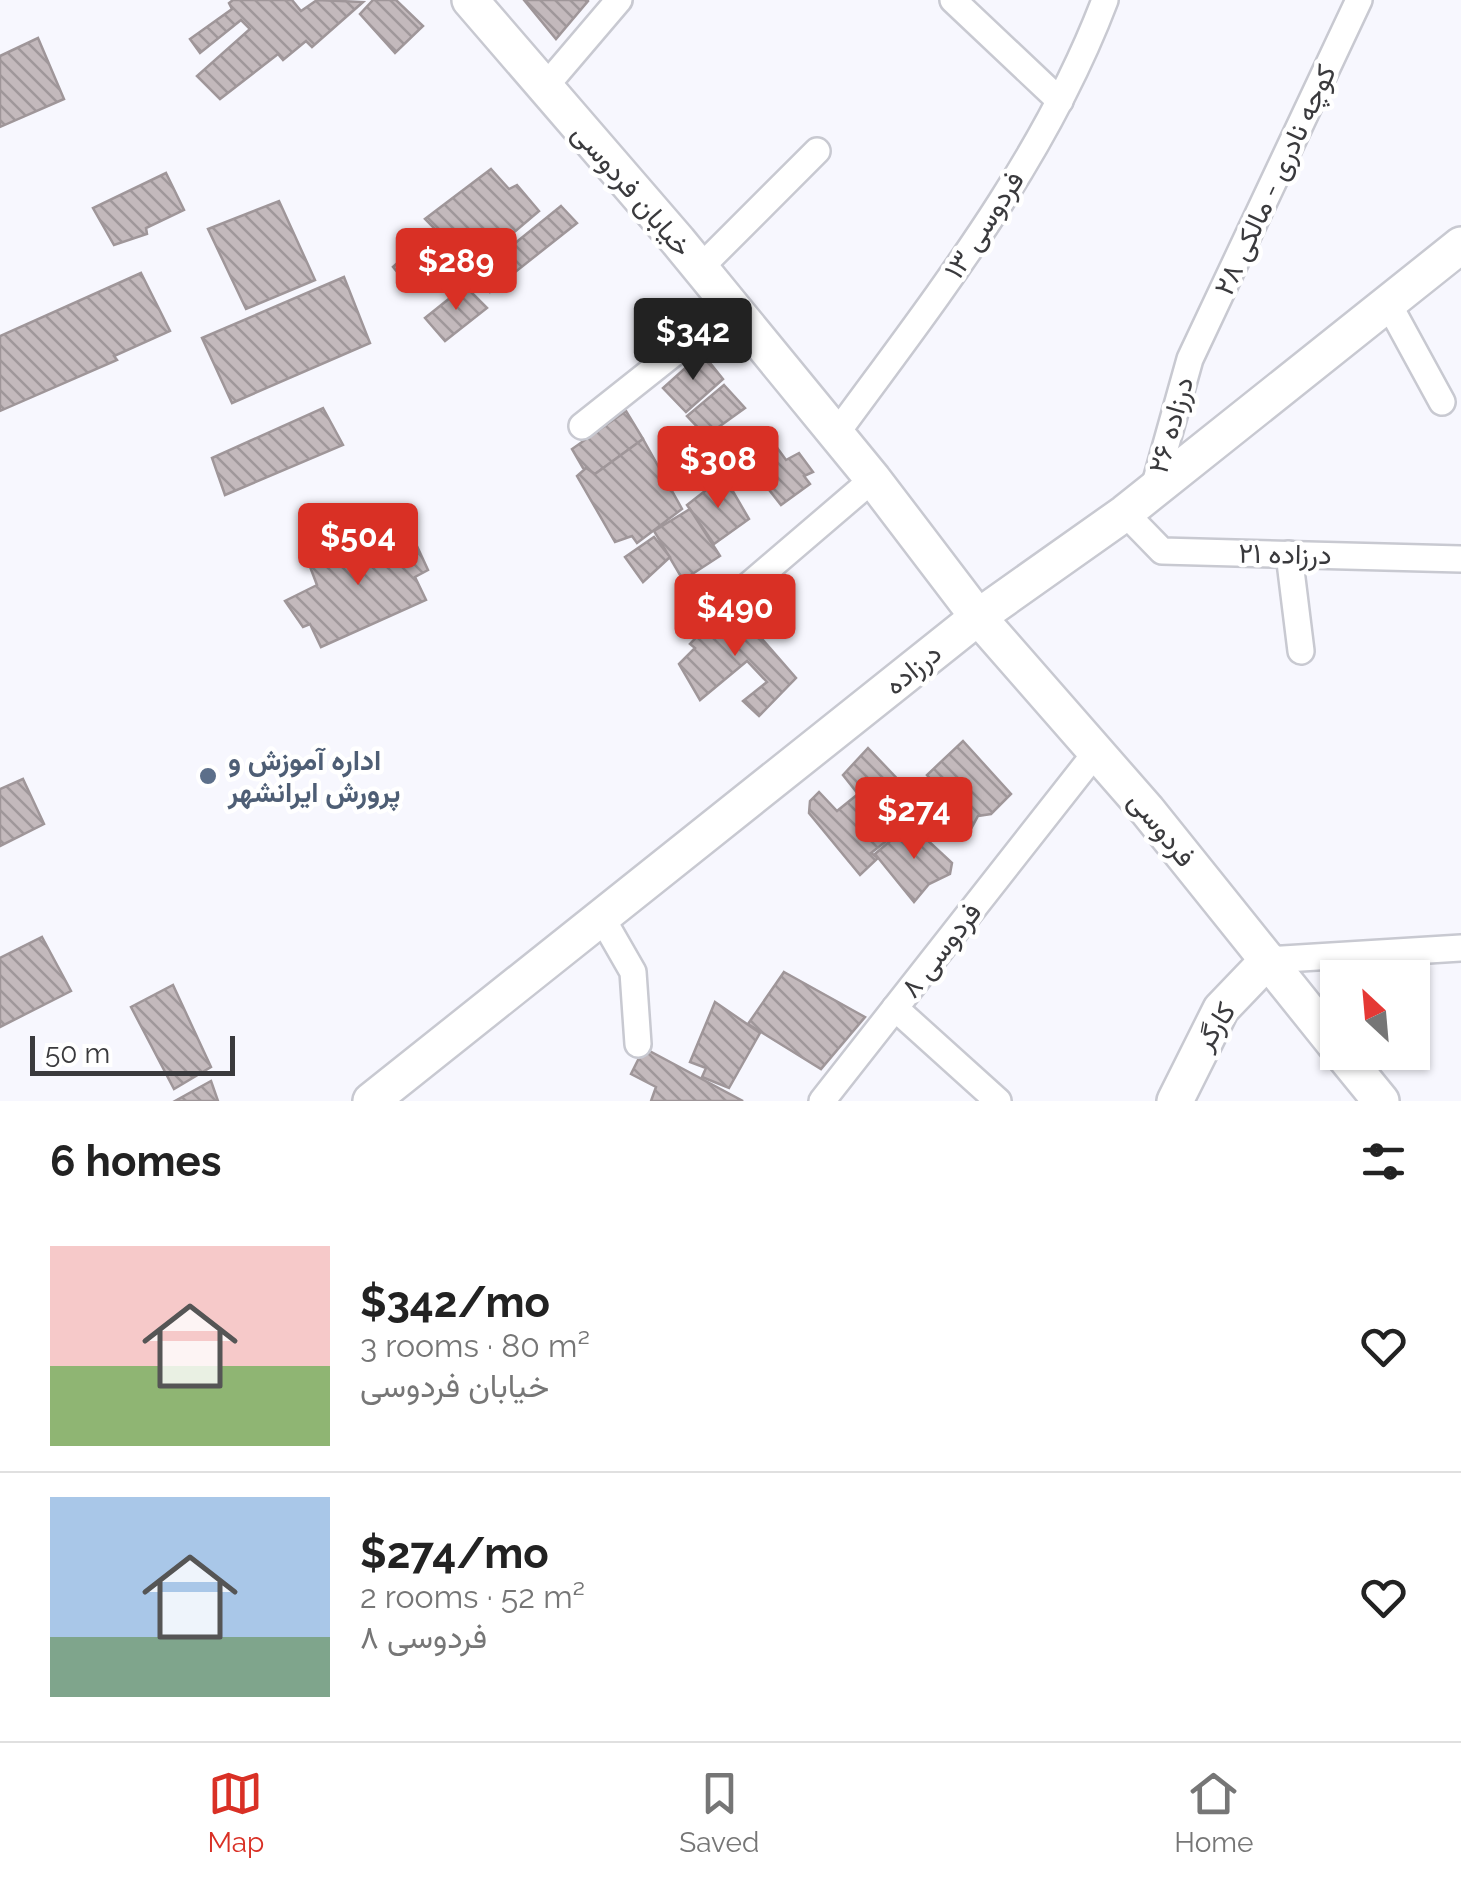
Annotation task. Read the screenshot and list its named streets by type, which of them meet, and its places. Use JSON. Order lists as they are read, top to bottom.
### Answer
{
  "streets": {
    "street": [
      "کوچه نادری - مالکی ۲۸",
      "خیابان فردوسی",
      "فردوسی ۱۳",
      "درزاده ۲۶",
      "درزاده ۲۱",
      "درزاده",
      "فردوسی",
      "فردوسی ۸",
      "کارگر"
    ]
  },
  "crossings": [
    ["کوچه نادری - مالکی ۲۸", "درزاده ۲۶"],
    ["خیابان فردوسی", "فردوسی ۱۳"],
    ["خیابان فردوسی", "درزاده"],
    ["خیابان فردوسی", "فردوسی"],
    ["درزاده ۲۶", "درزاده ۲۱"],
    ["درزاده ۲۶", "درزاده"],
    ["درزاده ۲۱", "درزاده"],
    ["درزاده", "فردوسی"],
    ["فردوسی", "فردوسی ۸"],
    ["فردوسی", "کارگر"]
  ],
  "places": ["اداره آموزش و پرورش ایرانشهر"],
  "scale_bar": "50 m",
  "north": "top left",
  "page": {
    "price": [
      "$289",
      "$342",
      "$308",
      "$504",
      "$490",
      "$274"
    ],
    "scale": "50 m",
    "heading": "6 homes",
    "list": [
      {
        "name": "$342/mo",
        "note": "3 rooms · 80 m² · خیابان فردوسی"
      },
      {
        "name": "$274/mo",
        "note": "2 rooms · 52 m² · فردوسی ۸"
      }
    ],
    "tabs": ["Map", "Saved", "Home"]
  }
}
